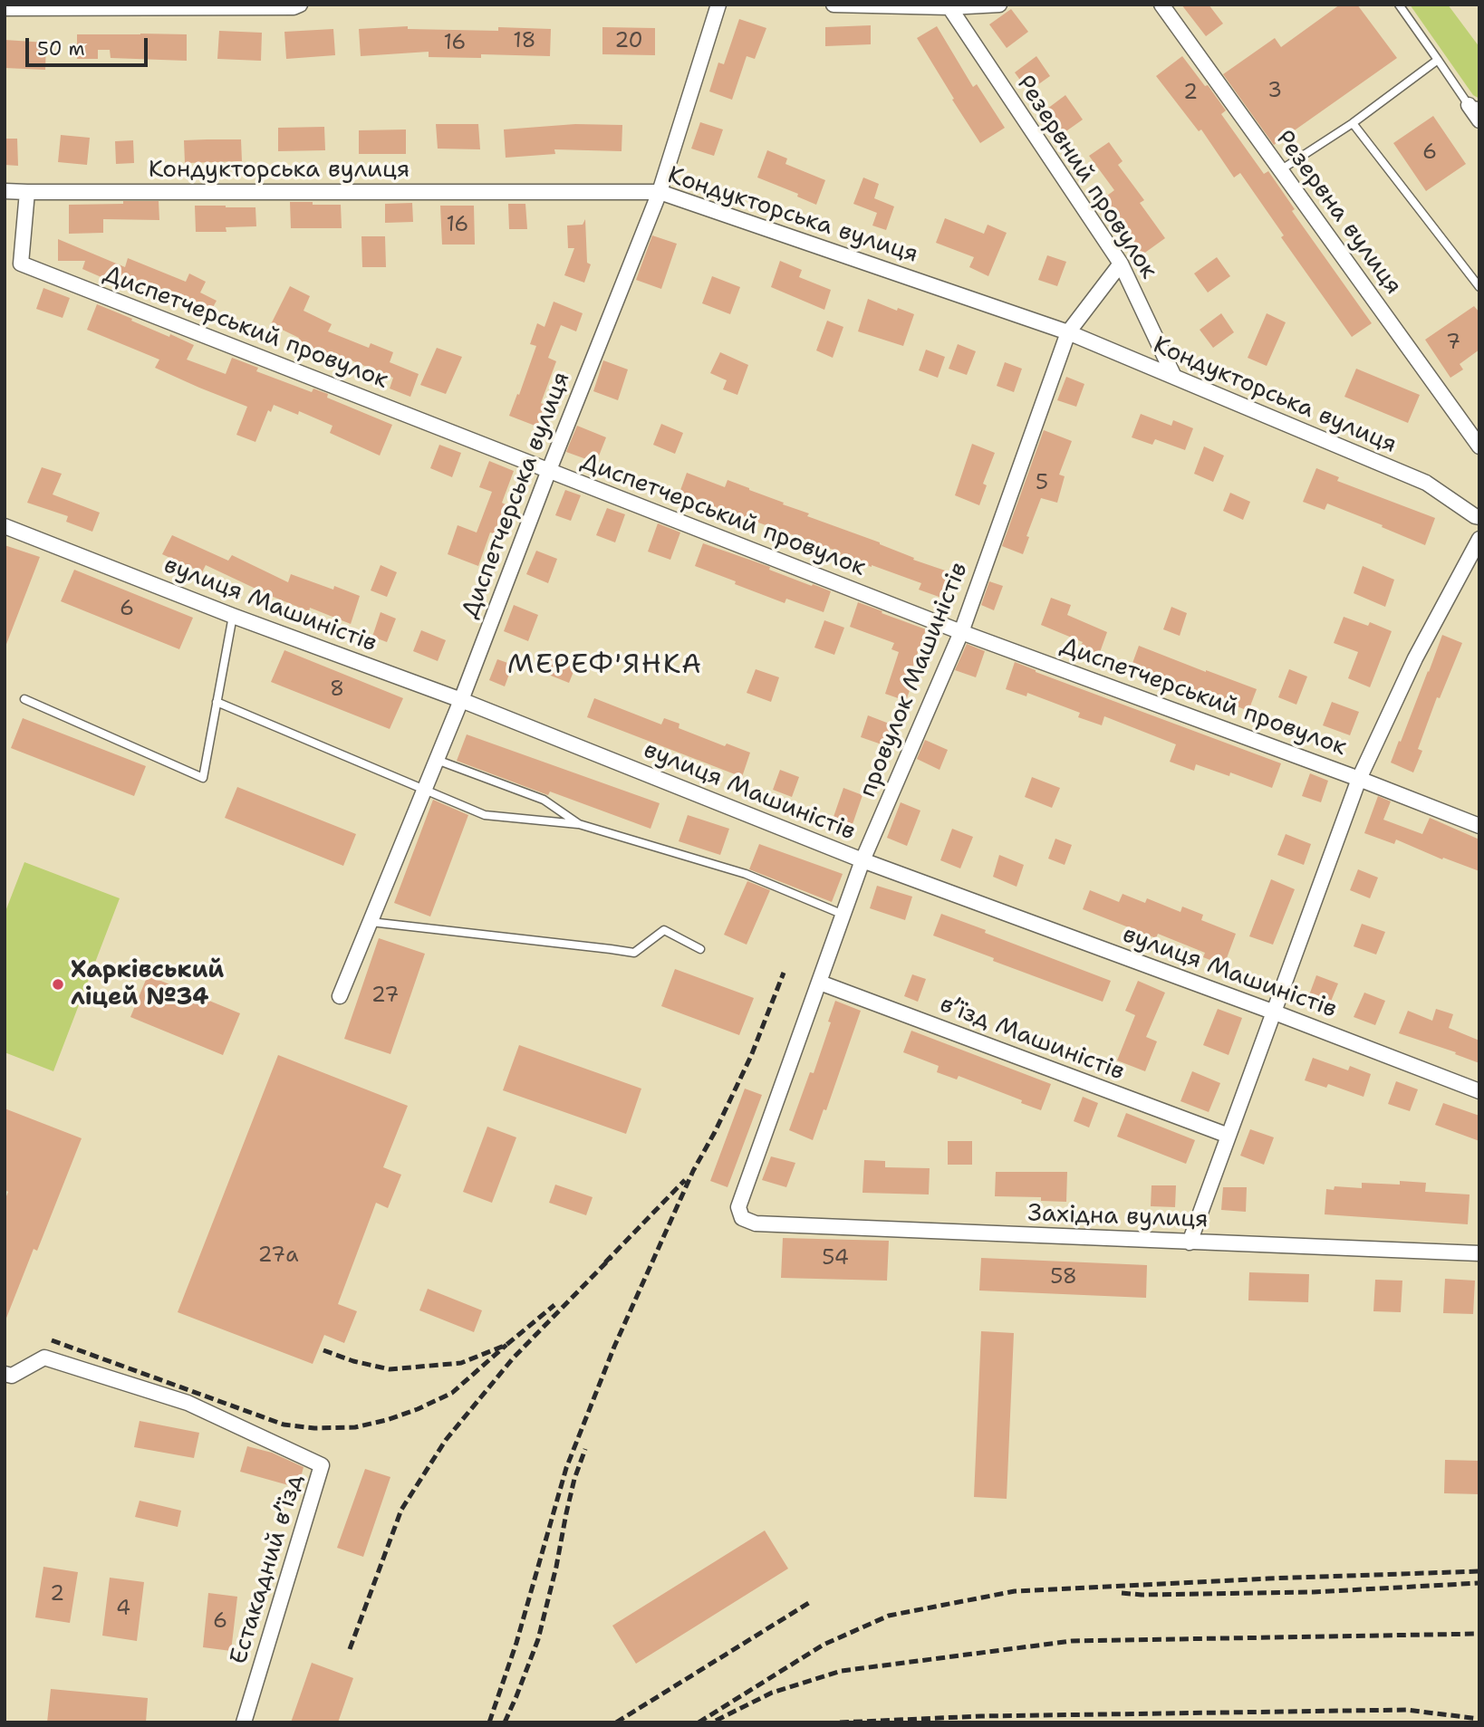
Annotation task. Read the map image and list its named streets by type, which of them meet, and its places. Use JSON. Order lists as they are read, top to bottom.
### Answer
{
  "streets": {
    "street": [
      "Кондукторська вулиця",
      "Резервний провулок",
      "Резервна вулиця",
      "Диспетчерський провулок",
      "Диспетчерська вулиця",
      "вулиця Машиністів",
      "провулок Машиністів",
      "в’їзд Машиністів",
      "Західна вулиця",
      "Естакадний в’їзд"
    ]
  },
  "crossings": [
    ["Кондукторська вулиця", "Резервний провулок"],
    ["Кондукторська вулиця", "Диспетчерський провулок"],
    ["Кондукторська вулиця", "Диспетчерська вулиця"],
    ["Кондукторська вулиця", "провулок Машиністів"],
    ["Резервний провулок", "провулок Машиністів"],
    ["Диспетчерський провулок", "Диспетчерська вулиця"],
    ["Диспетчерський провулок", "провулок Машиністів"],
    ["Диспетчерська вулиця", "вулиця Машиністів"],
    ["вулиця Машиністів", "провулок Машиністів"],
    ["провулок Машиністів", "в’їзд Машиністів"],
    ["провулок Машиністів", "Західна вулиця"]
  ],
  "districts": ["МЕРЕФ'ЯНКА"],
  "places": ["Харківський ліцей №34"],
  "house_numbers": [
    "18",
    "20",
    "16",
    "3",
    "2",
    "6",
    "16",
    "7",
    "5",
    "6",
    "8",
    "27",
    "27а",
    "54",
    "58",
    "2",
    "4",
    "6"
  ],
  "scale_bar": "50 m"
}
